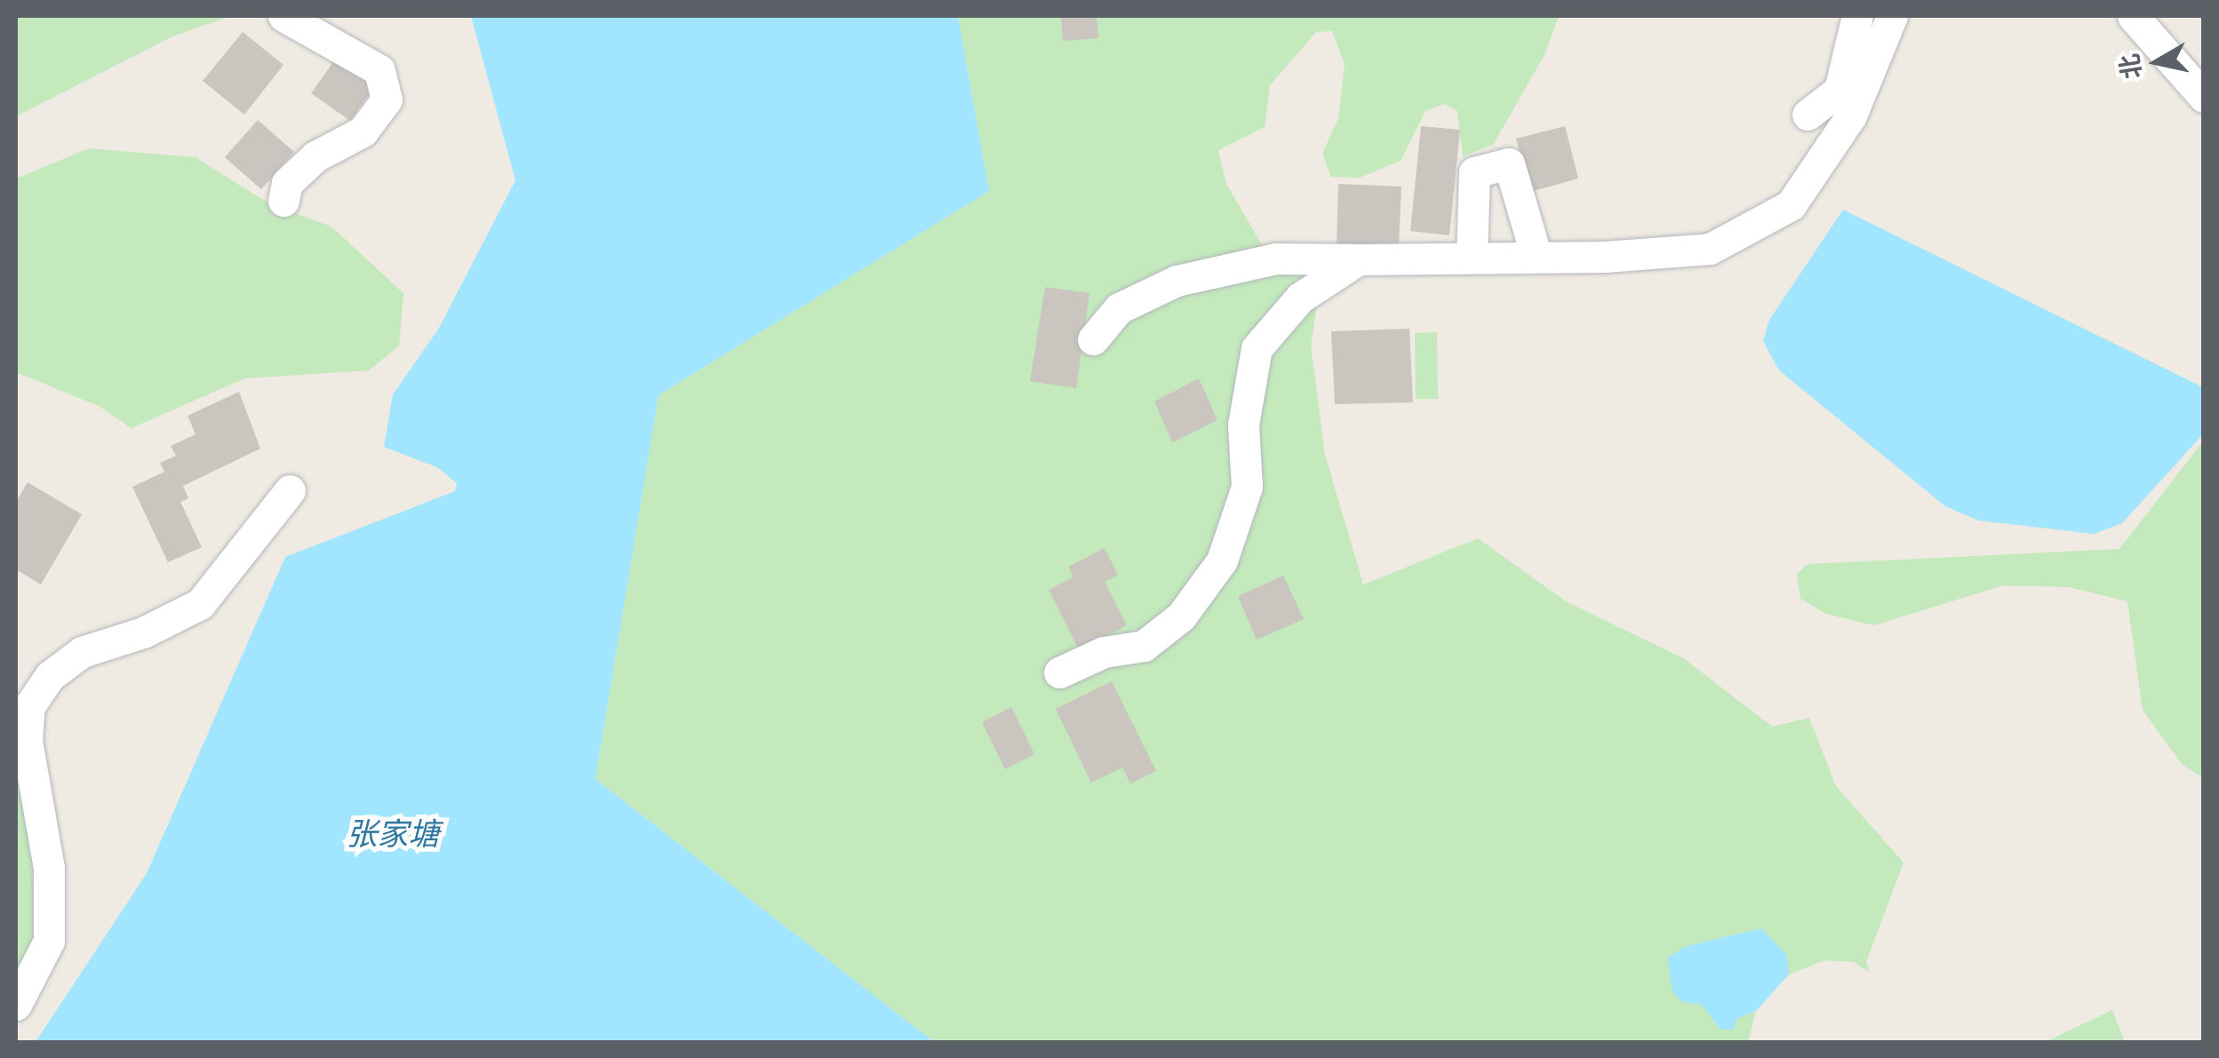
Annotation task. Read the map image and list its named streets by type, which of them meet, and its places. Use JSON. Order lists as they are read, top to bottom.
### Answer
{
  "water": ["张家塘"],
  "north": "left"
}
